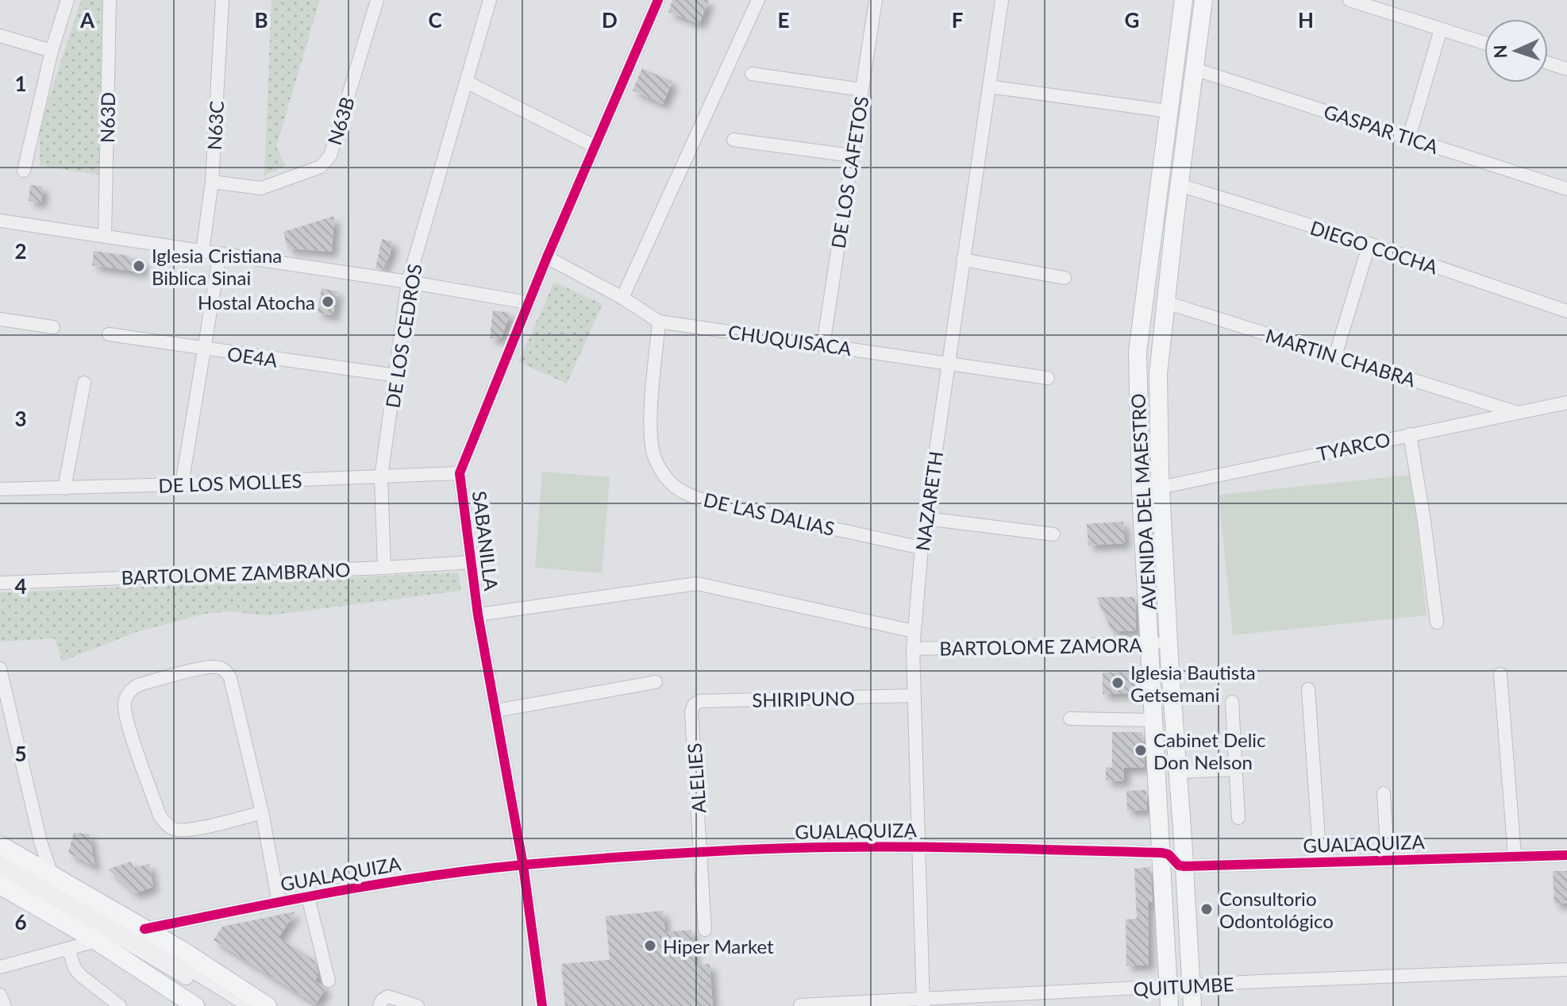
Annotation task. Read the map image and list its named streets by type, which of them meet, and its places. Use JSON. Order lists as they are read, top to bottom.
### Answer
{
  "streets": {
    "main road": ["AVENIDA DEL MAESTRO"],
    "street": [
      "N63D",
      "N63B",
      "N63C",
      "GASPAR TICA",
      "DE LOS CAFETOS",
      "DIEGO COCHA",
      "DE LOS CEDROS",
      "CHUQUISACA",
      "OE4A",
      "MARTIN CHABRA",
      "TYARCO",
      "DE LOS MOLLES",
      "NAZARETH",
      "DE LAS DALIAS",
      "SABANILLA",
      "BARTOLOME ZAMBRANO",
      "BARTOLOME ZAMORA",
      "SHIRIPUNO",
      "ALELIES",
      "GUALAQUIZA",
      "QUITUMBE"
    ]
  },
  "crossings": [
    ["N63B", "N63C"],
    ["GASPAR TICA", "AVENIDA DEL MAESTRO"],
    ["DE LOS CAFETOS", "CHUQUISACA"],
    ["DIEGO COCHA", "AVENIDA DEL MAESTRO"],
    ["DE LOS CEDROS", "OE4A"],
    ["DE LOS CEDROS", "DE LOS MOLLES"],
    ["DE LOS CEDROS", "BARTOLOME ZAMBRANO"],
    ["CHUQUISACA", "NAZARETH"],
    ["CHUQUISACA", "DE LAS DALIAS"],
    ["CHUQUISACA", "SABANILLA"],
    ["MARTIN CHABRA", "TYARCO"],
    ["MARTIN CHABRA", "AVENIDA DEL MAESTRO"],
    ["TYARCO", "AVENIDA DEL MAESTRO"],
    ["DE LOS MOLLES", "SABANILLA"],
    ["NAZARETH", "DE LAS DALIAS"],
    ["NAZARETH", "BARTOLOME ZAMORA"],
    ["NAZARETH", "SHIRIPUNO"],
    ["NAZARETH", "GUALAQUIZA"],
    ["NAZARETH", "QUITUMBE"],
    ["AVENIDA DEL MAESTRO", "BARTOLOME ZAMORA"],
    ["AVENIDA DEL MAESTRO", "GUALAQUIZA"],
    ["AVENIDA DEL MAESTRO", "QUITUMBE"],
    ["SABANILLA", "BARTOLOME ZAMBRANO"],
    ["SABANILLA", "BARTOLOME ZAMORA"],
    ["SABANILLA", "GUALAQUIZA"],
    ["SHIRIPUNO", "ALELIES"],
    ["ALELIES", "GUALAQUIZA"]
  ],
  "places": [
    "Iglesia Cristiana Biblica Sinai",
    "Hostal Atocha",
    "Iglesia Bautista Getsemani",
    "Cabinet Delic Don Nelson",
    "Consultorio Odontológico",
    "Hiper Market"
  ],
  "north": "left",
  "grid": {
    "columns": [
      "A",
      "B",
      "C",
      "D",
      "E",
      "F",
      "G",
      "H"
    ],
    "rows": [
      "1",
      "2",
      "3",
      "4",
      "5",
      "6"
    ]
  }
}
